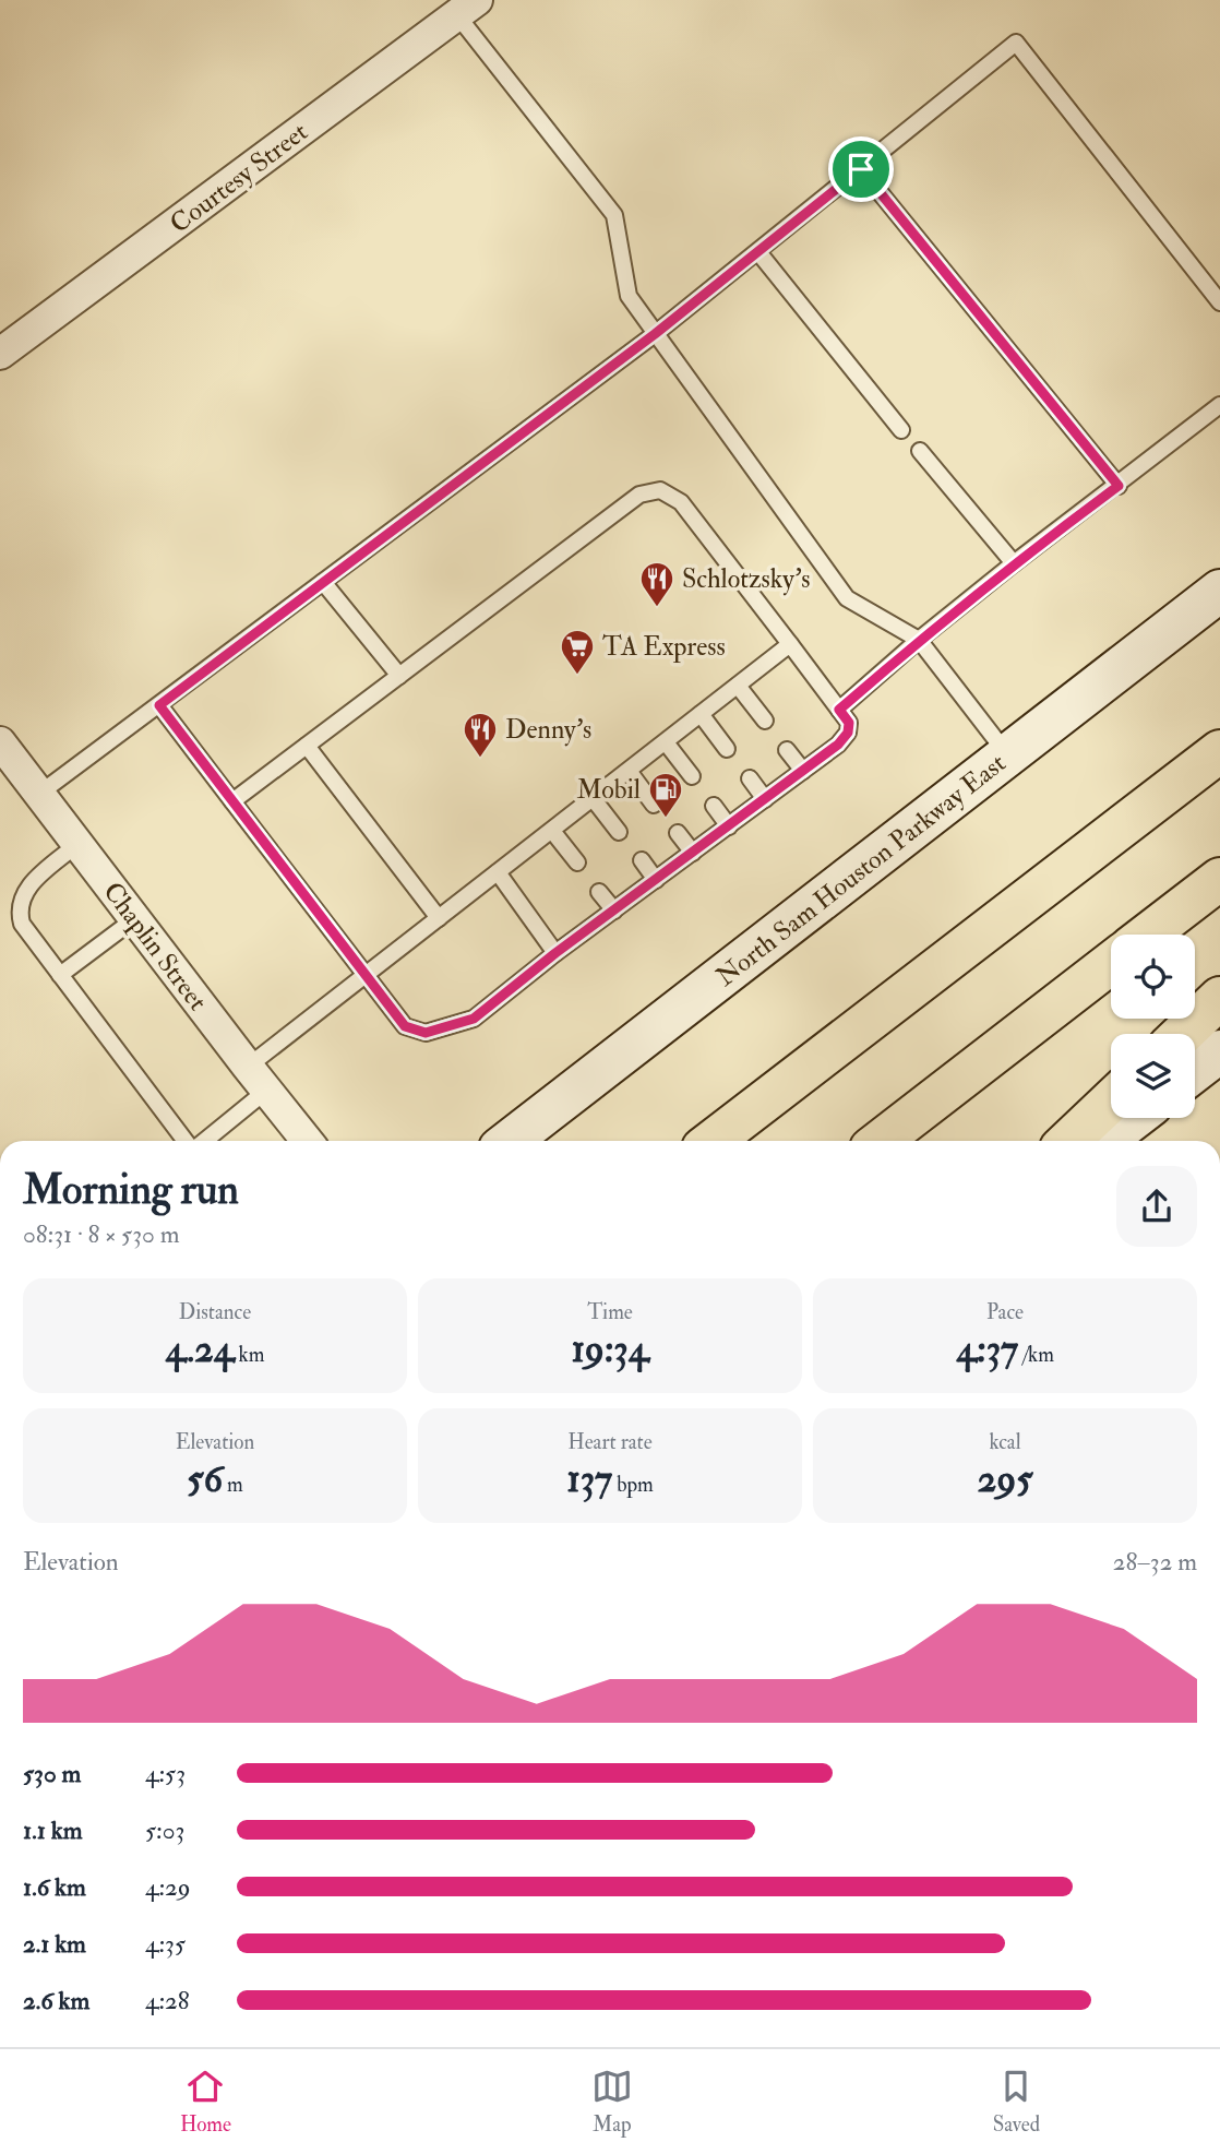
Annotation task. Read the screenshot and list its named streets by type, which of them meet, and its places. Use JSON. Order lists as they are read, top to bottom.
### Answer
{
  "streets": {
    "main road": ["North Sam Houston Parkway East"],
    "street": ["Courtesy Street", "Chaplin Street"]
  },
  "places": {
    "restaurant": ["Schlotzsky's", "Denny's"],
    "supermarket": ["TA Express"],
    "fuel station": ["Mobil"]
  },
  "page": {
    "heading": ["Morning run", "08:31 · 8 × 530 m"],
    "stats": [
      ["Distance", "4.24 km"],
      ["Time", "19:34"],
      ["Pace", "4:37 /km"],
      ["Elevation", "56 m"],
      ["Heart rate", "137 bpm"],
      ["kcal", "295"]
    ],
    "chart": ["Elevation", "28–32 m"],
    "list": [
      {
        "name": "530 m",
        "note": "4:53"
      },
      {
        "name": "1.1 km",
        "note": "5:03"
      },
      {
        "name": "1.6 km",
        "note": "4:29"
      },
      {
        "name": "2.1 km",
        "note": "4:35"
      },
      {
        "name": "2.6 km",
        "note": "4:28"
      }
    ],
    "tabs": ["Home", "Map", "Saved"]
  }
}
